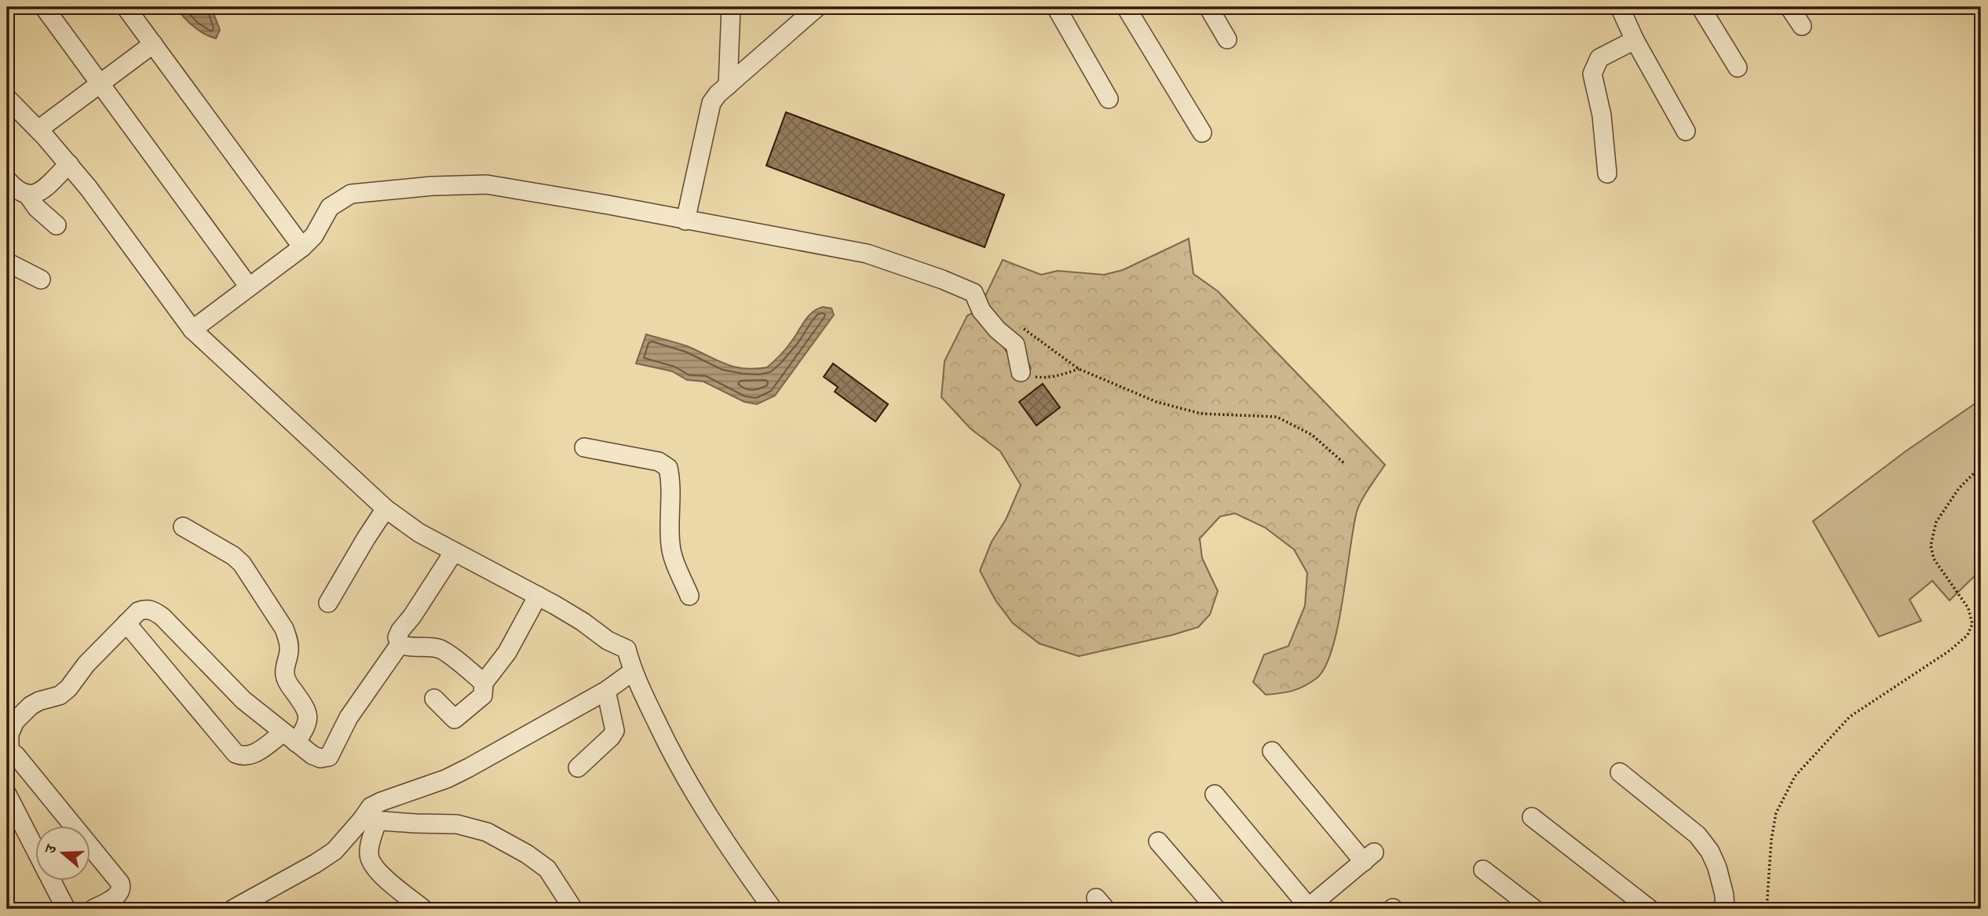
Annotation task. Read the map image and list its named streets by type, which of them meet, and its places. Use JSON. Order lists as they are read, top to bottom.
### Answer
{
  "north": "left"
}
